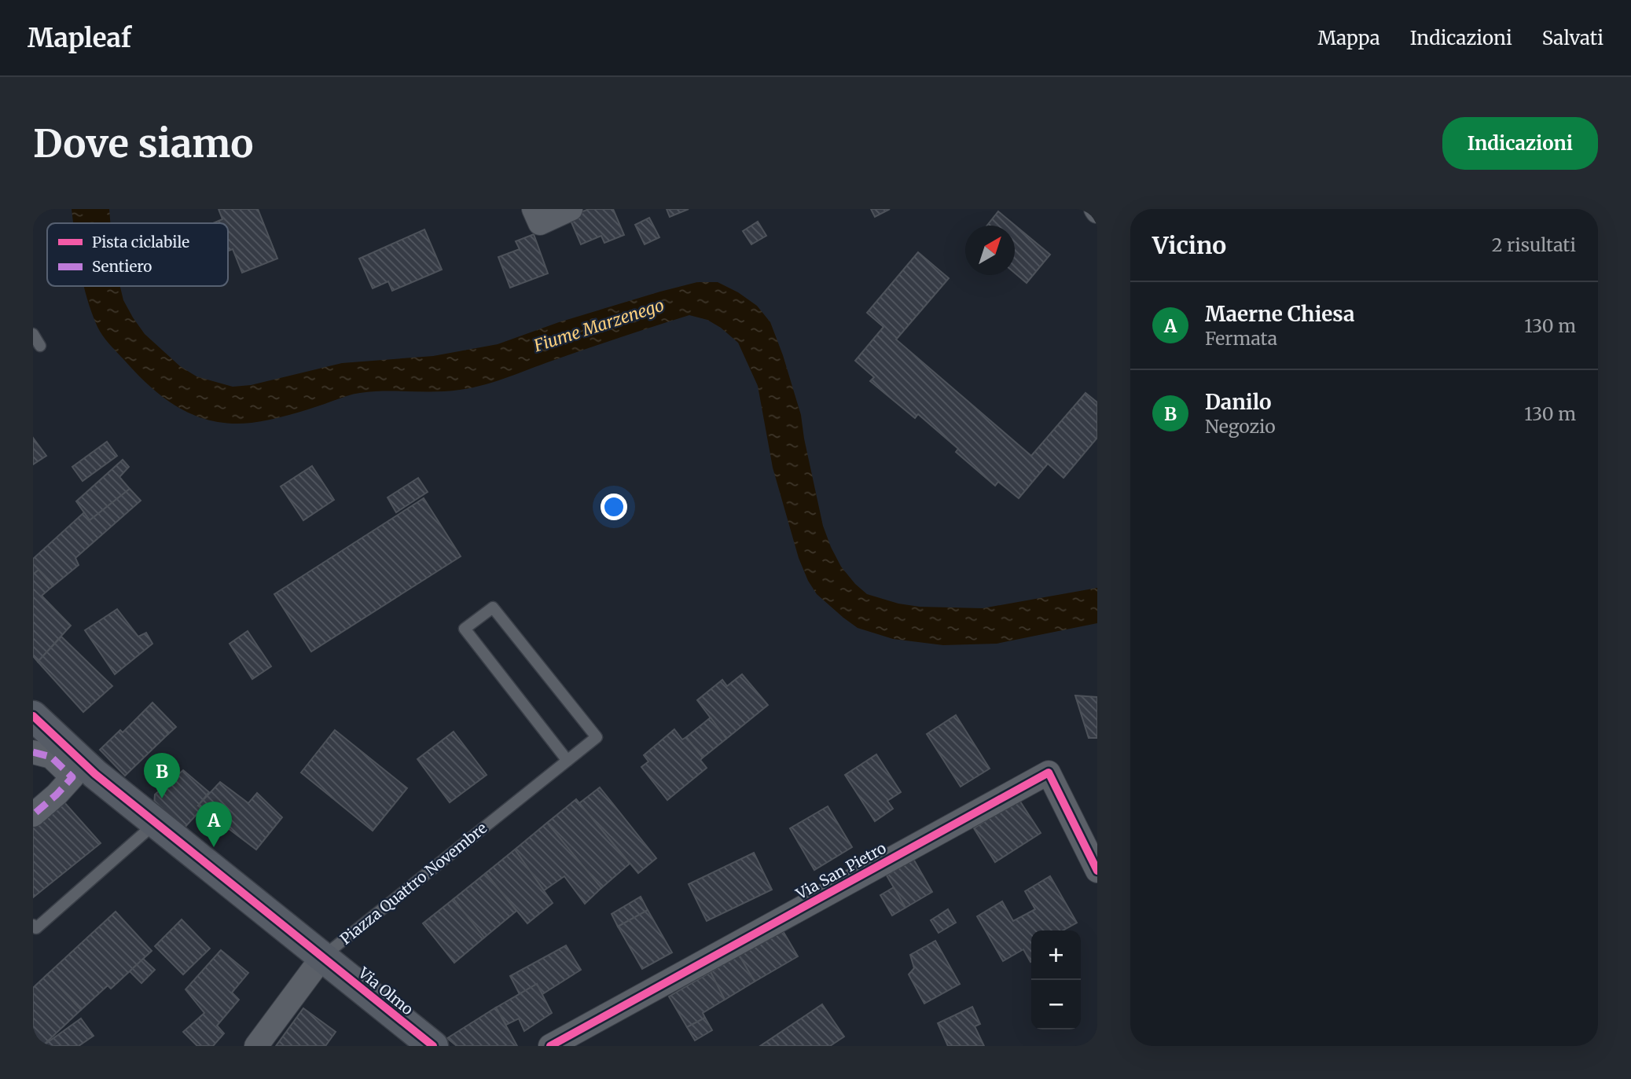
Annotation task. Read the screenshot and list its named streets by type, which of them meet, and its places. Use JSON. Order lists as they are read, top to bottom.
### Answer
{
  "streets": {
    "street": ["Via San Pietro", "Via Olmo"],
    "lane": ["Piazza Quattro Novembre"]
  },
  "crossings": [
    ["Piazza Quattro Novembre", "Via Olmo"]
  ],
  "water": ["Fiume Marzenego"],
  "legend": ["Pista ciclabile", "Sentiero"],
  "north": "top right",
  "page": {
    "header": "Mapleaf",
    "nav": ["Mappa", "Indicazioni", "Salvati"],
    "buttons": "Indicazioni",
    "title": "Dove siamo",
    "heading": ["Vicino", "2 risultati"],
    "list": [
      {
        "mark": "A",
        "name": "Maerne Chiesa",
        "note": "Fermata",
        "value": "130 m"
      },
      {
        "mark": "B",
        "name": "Danilo",
        "note": "Negozio",
        "value": "130 m"
      }
    ],
    "pins": ["B", "A"],
    "map_buttons": ["+", "−"]
  }
}
